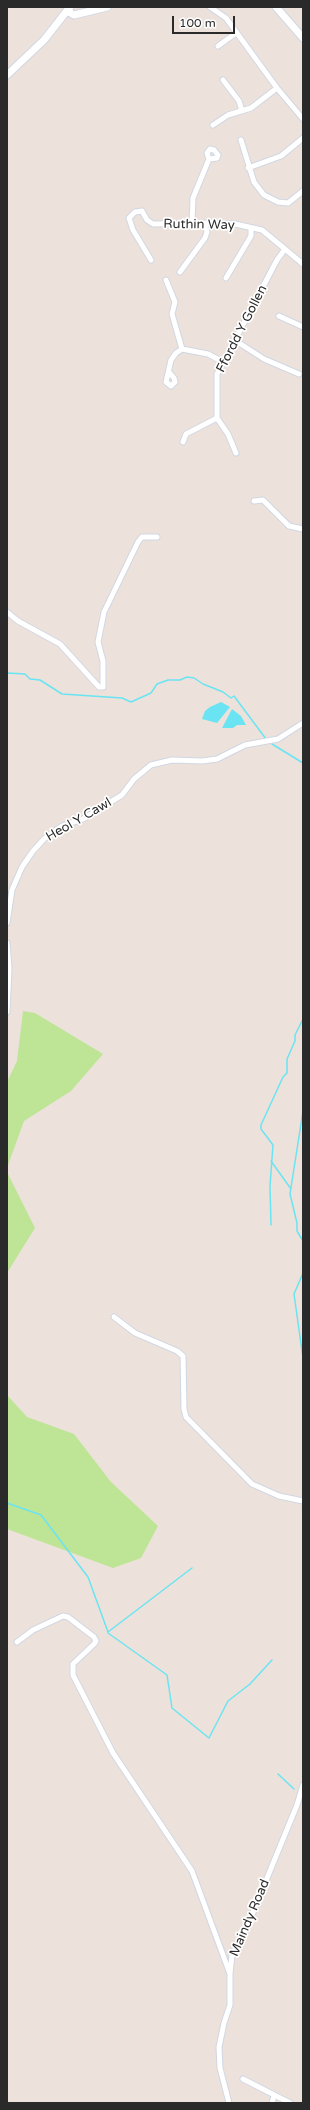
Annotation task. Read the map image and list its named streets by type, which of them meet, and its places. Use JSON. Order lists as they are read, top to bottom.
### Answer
{
  "streets": {
    "street": [
      "Ruthin Way",
      "Ffordd Y Gollen",
      "Heol Y Cawl",
      "Maindy Road"
    ]
  },
  "crossings": [
    ["Ruthin Way", "Ffordd Y Gollen"]
  ],
  "scale_bar": "100 m"
}
